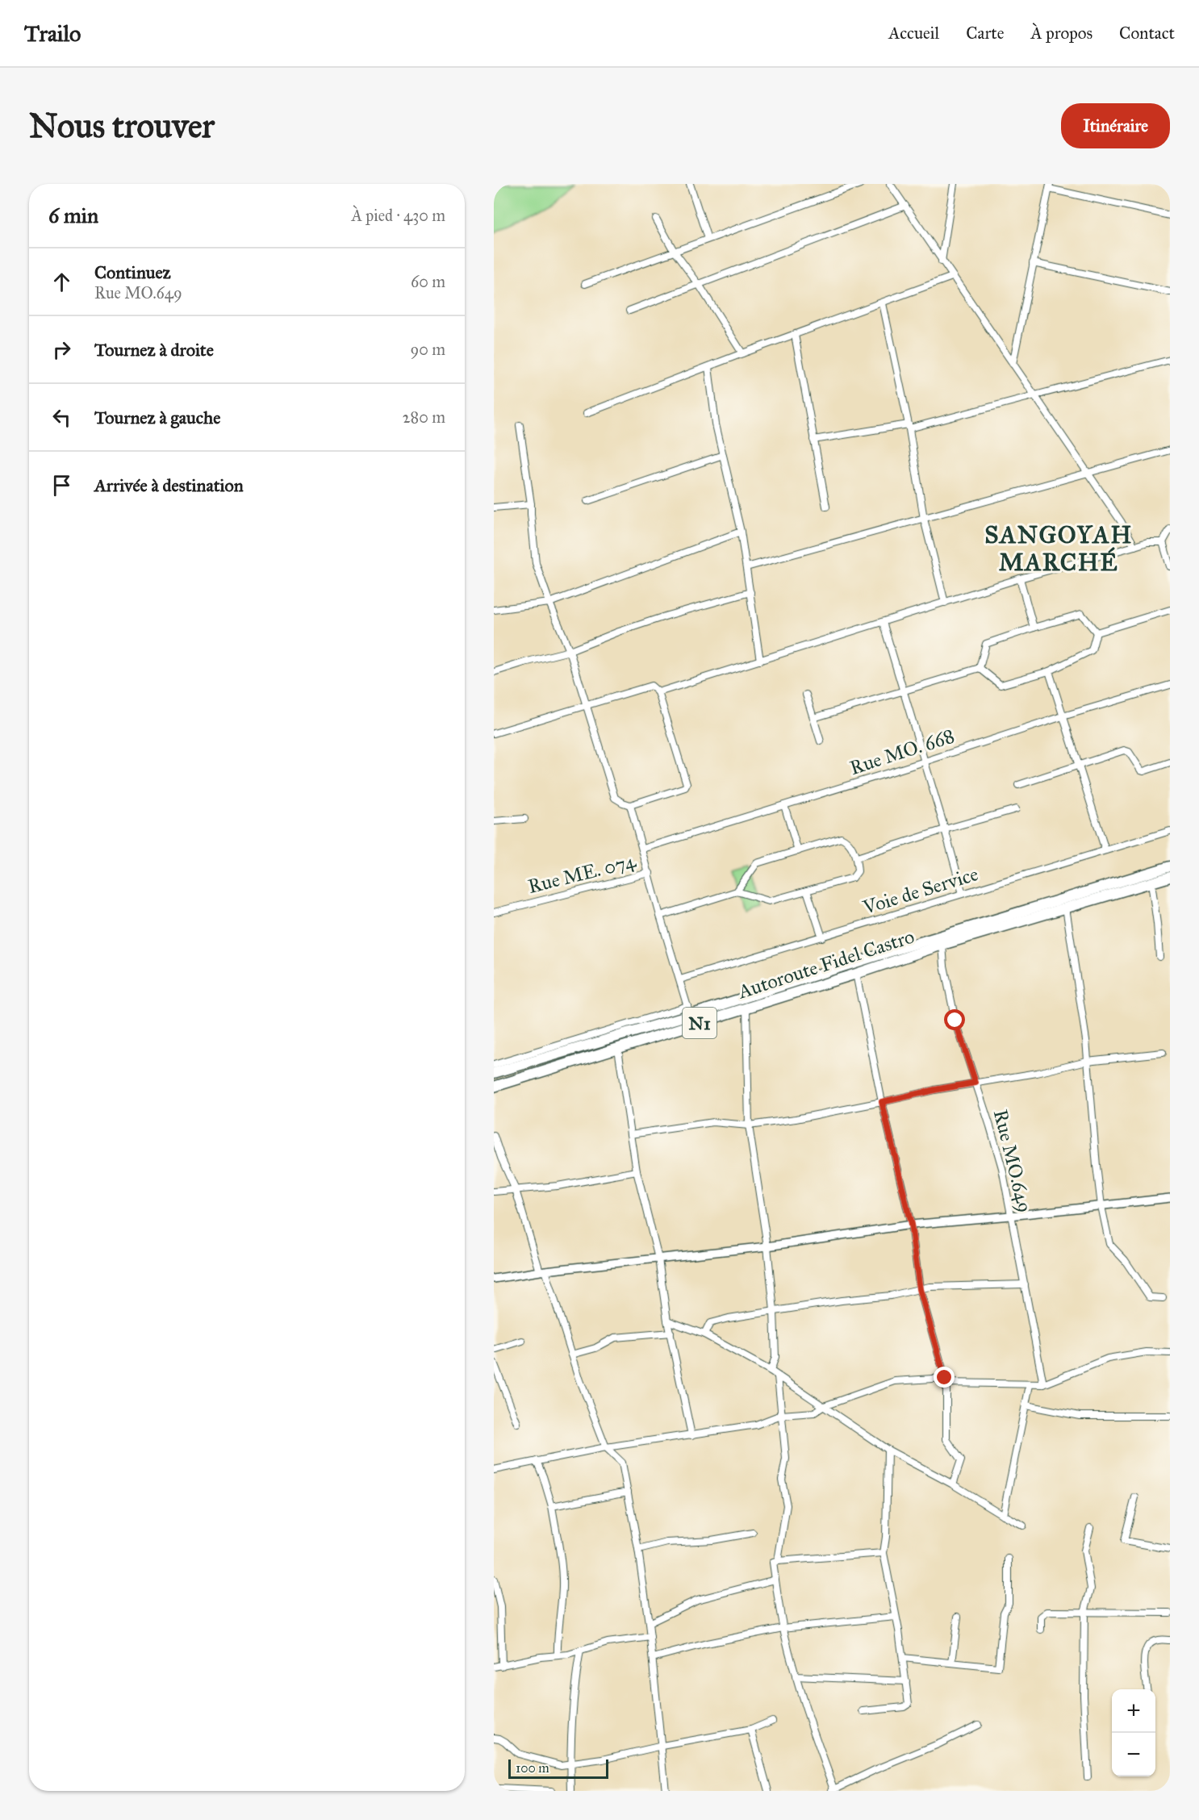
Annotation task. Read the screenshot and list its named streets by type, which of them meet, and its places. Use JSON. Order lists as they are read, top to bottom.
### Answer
{
  "streets": {
    "highway": ["Autoroute Fidel Castro", "N1"],
    "street": [
      "Rue MO. 668",
      "Rue ME. 074",
      "Voie de Service",
      "Rue MO.649"
    ]
  },
  "crossings": [
    ["Autoroute Fidel Castro", "Rue MO.649"]
  ],
  "districts": ["SANGOYAH MARCHÉ"],
  "scale_bar": "100 m",
  "page": {
    "header": "Trailo",
    "nav": [
      "Accueil",
      "Carte",
      "À propos",
      "Contact"
    ],
    "buttons": "Itinéraire",
    "title": "Nous trouver",
    "heading": ["6 min", "À pied · 430 m"],
    "list": [
      ["Continuez", "Rue MO.649", "60 m"],
      ["Tournez à droite", "90 m"],
      ["Tournez à gauche", "280 m"],
      "Arrivée à destination"
    ],
    "map_buttons": ["+", "−"],
    "scale": "100 m"
  }
}
